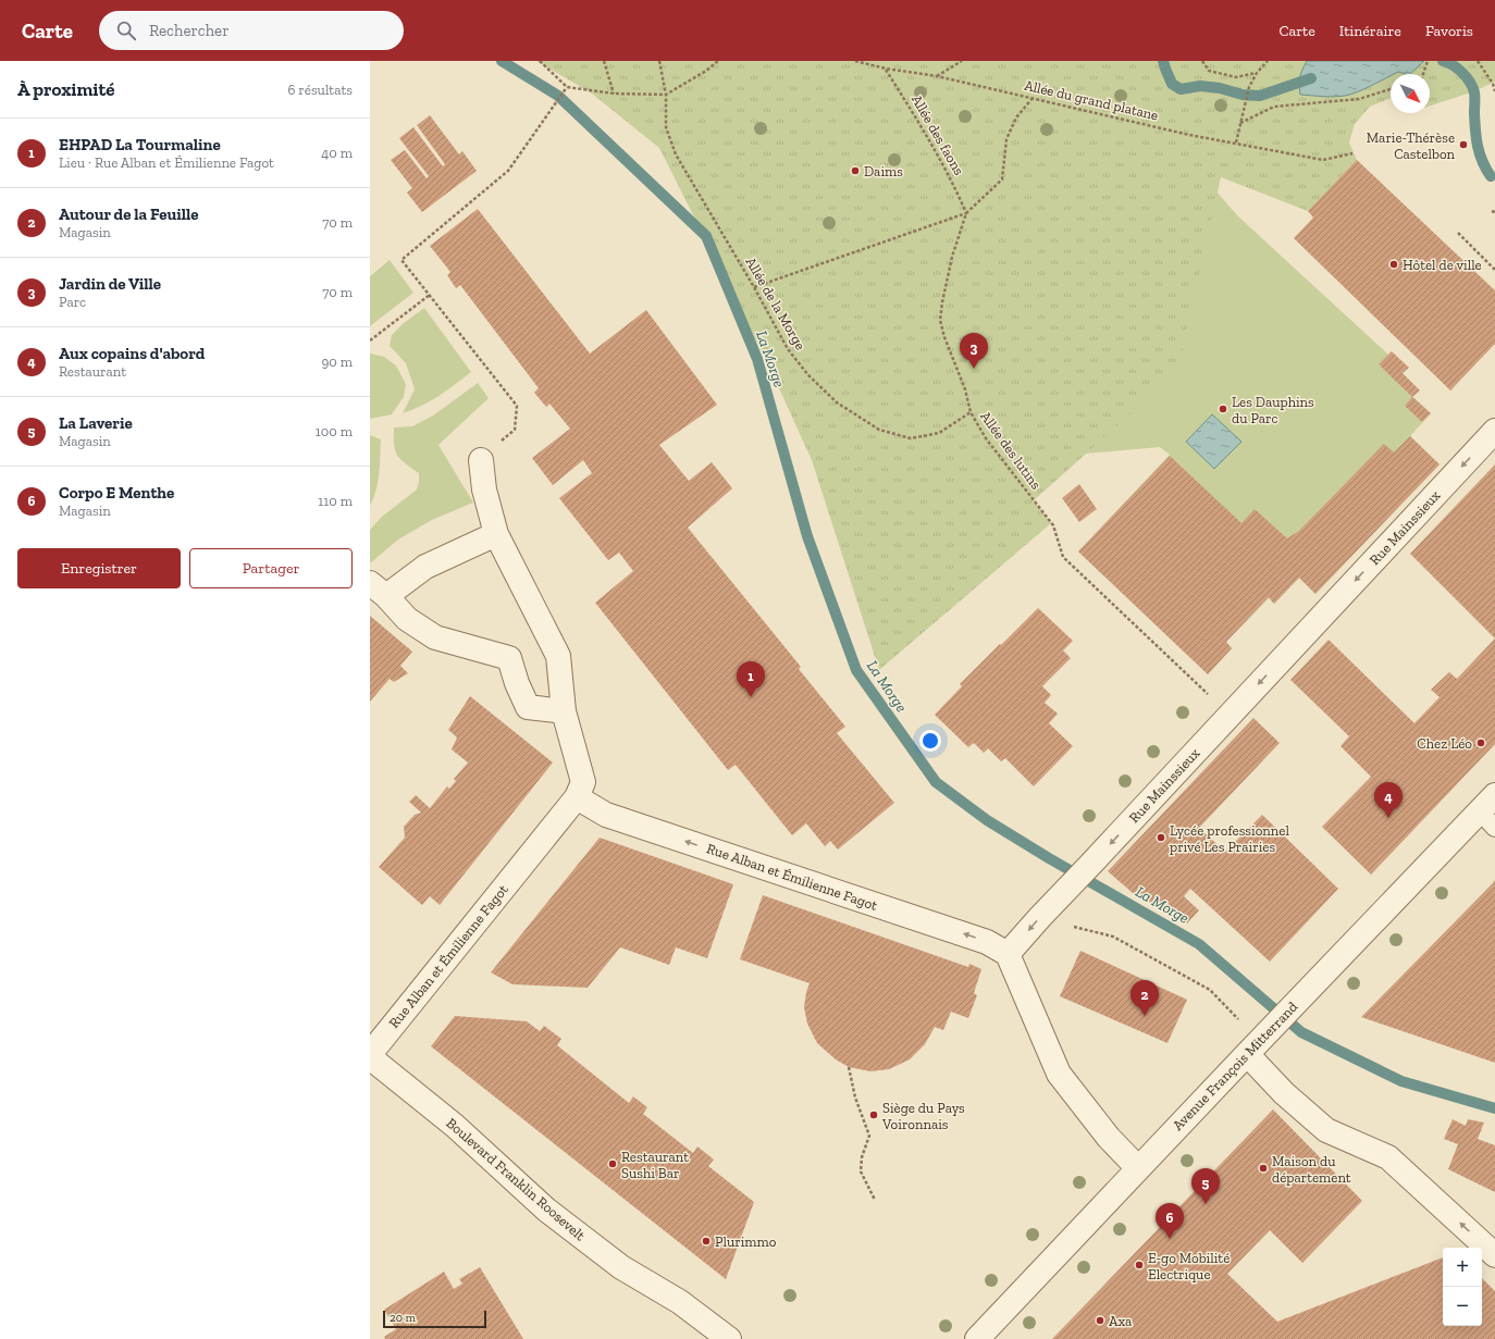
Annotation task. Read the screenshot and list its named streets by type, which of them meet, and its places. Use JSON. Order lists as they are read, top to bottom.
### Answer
{
  "streets": {
    "street": [
      "Rue Mainssieux",
      "Rue Alban et Émilienne Fagot",
      "Avenue François Mitterrand",
      "Boulevard Franklin Roosevelt"
    ],
    "path": [
      "Allée du grand platane",
      "Allée des faons",
      "Allée de la Morge",
      "Allée des lutins"
    ]
  },
  "crossings": [
    ["Allée du grand platane", "Allée des faons"],
    ["Allée du grand platane", "Allée des lutins"],
    ["Allée des faons", "Allée des lutins"],
    ["Allée de la Morge", "Allée des lutins"],
    ["Allée des lutins", "Rue Mainssieux"],
    ["Rue Mainssieux", "Rue Alban et Émilienne Fagot"]
  ],
  "one_way": ["Rue Mainssieux", "Rue Alban et Émilienne Fagot"],
  "water": ["La Morge"],
  "places": [
    "Marie-Thérèse Castelbon",
    "Daims",
    "Hôtel de ville",
    "Les Dauphins du Parc",
    "Chez Léo",
    "Lycée professionnel privé Les Prairies",
    "Siège du Pays Voironnais",
    "Restaurant Sushi Bar",
    "Maison du département",
    "Plurimmo",
    "E-go Mobilité Electrique",
    "Axa"
  ],
  "scale_bar": "20 m",
  "north": "bottom right",
  "page": {
    "header": "Carte",
    "search": "Rechercher",
    "nav": ["Carte", "Itinéraire", "Favoris"],
    "heading": ["À proximité", "6 résultats"],
    "list": [
      {
        "mark": "1",
        "name": "EHPAD La Tourmaline",
        "note": "Lieu · Rue Alban et Émilienne Fagot",
        "value": "40 m"
      },
      {
        "mark": "2",
        "name": "Autour de la Feuille",
        "note": "Magasin",
        "value": "70 m"
      },
      {
        "mark": "3",
        "name": "Jardin de Ville",
        "note": "Parc",
        "value": "70 m"
      },
      {
        "mark": "4",
        "name": "Aux copains d'abord",
        "note": "Restaurant",
        "value": "90 m"
      },
      {
        "mark": "5",
        "name": "La Laverie",
        "note": "Magasin",
        "value": "100 m"
      },
      {
        "mark": "6",
        "name": "Corpo E Menthe",
        "note": "Magasin",
        "value": "110 m"
      }
    ],
    "pins": [
      "3",
      "1",
      "4",
      "2",
      "5",
      "6"
    ],
    "buttons": ["Enregistrer", "Partager"],
    "map_buttons": ["+", "−"],
    "scale": "20 m"
  }
}
